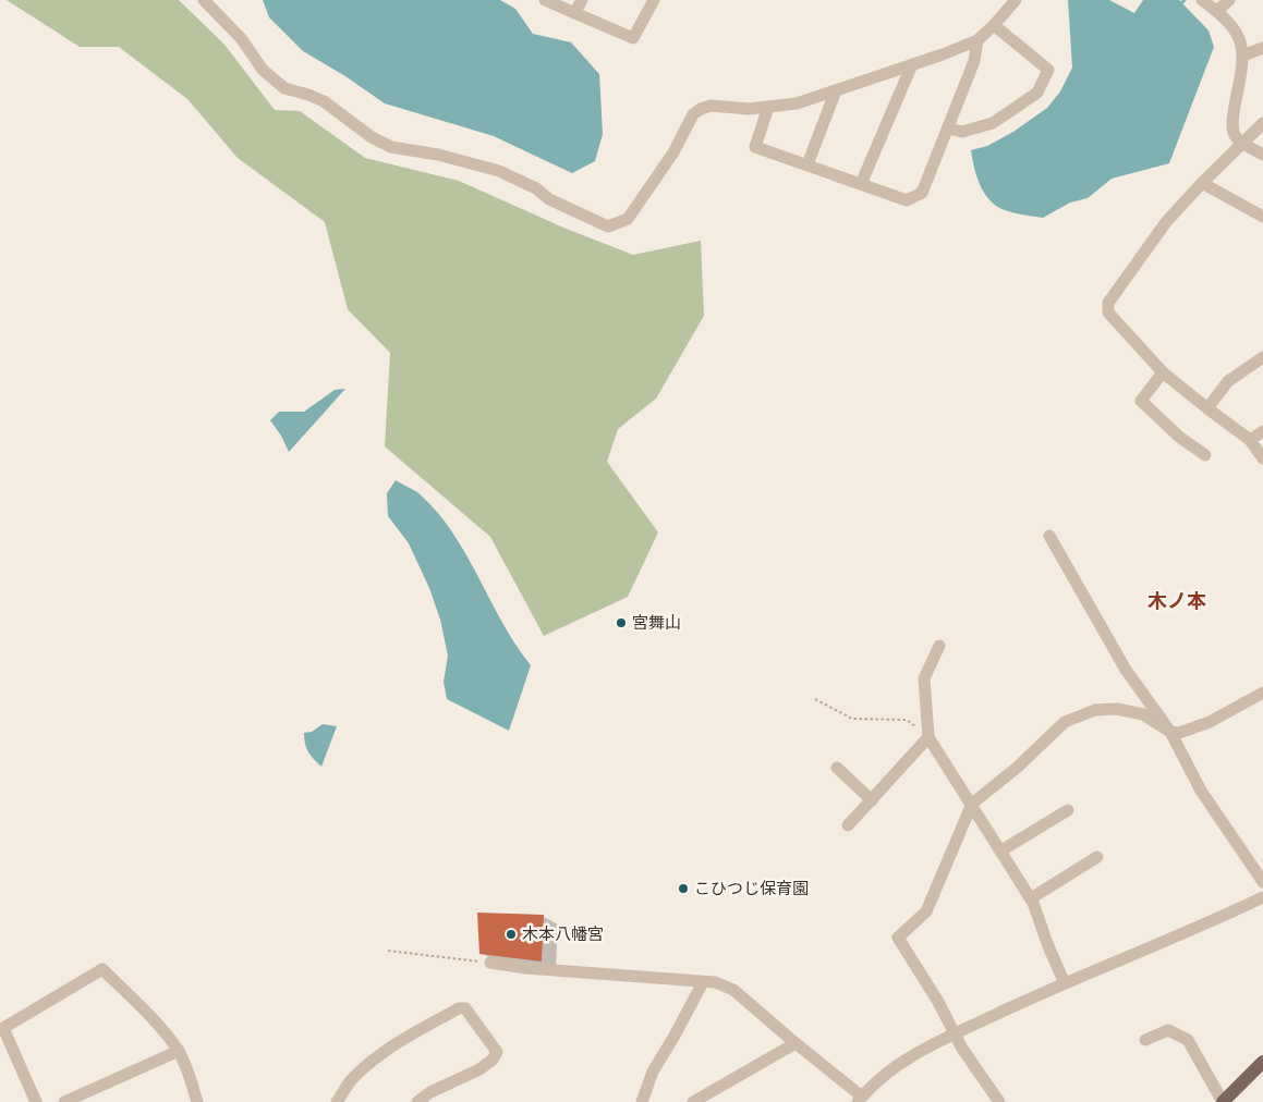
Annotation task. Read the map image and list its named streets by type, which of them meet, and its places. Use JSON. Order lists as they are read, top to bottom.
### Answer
{
  "districts": ["木ノ本"],
  "places": ["宮舞山", "こひつじ保育園", "木本八幡宮"]
}
